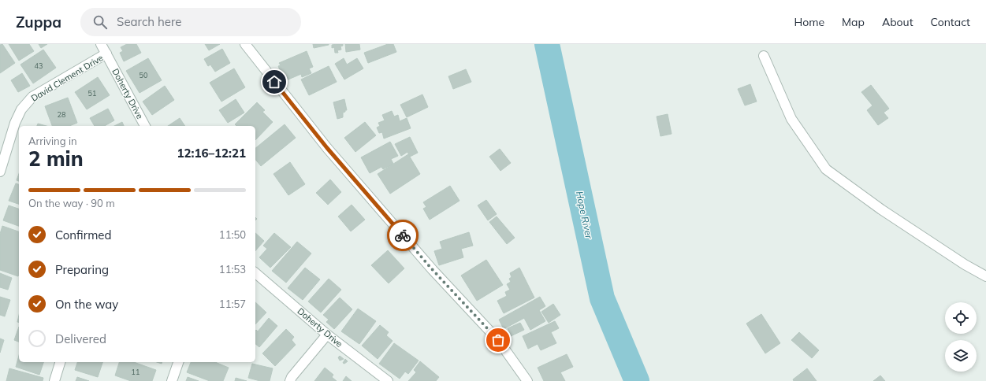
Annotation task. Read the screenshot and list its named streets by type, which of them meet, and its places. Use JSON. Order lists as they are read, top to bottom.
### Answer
{
  "streets": {
    "street": ["David Clement Drive", "Doherty Drive"]
  },
  "crossings": [
    ["David Clement Drive", "Doherty Drive"]
  ],
  "water": ["Hope River"],
  "house_numbers": [
    "43",
    "50",
    "51",
    "28",
    "11"
  ],
  "page": {
    "header": "Zuppa",
    "search": "Search here",
    "nav": [
      "Home",
      "Map",
      "About",
      "Contact"
    ],
    "heading": ["2 min", "Arriving in", "12:16–12:21"],
    "bar": "On the way · 90 m",
    "list": [
      ["Confirmed", "11:50"],
      ["Preparing", "11:53"],
      ["On the way", "11:57"],
      "Delivered"
    ]
  }
}
